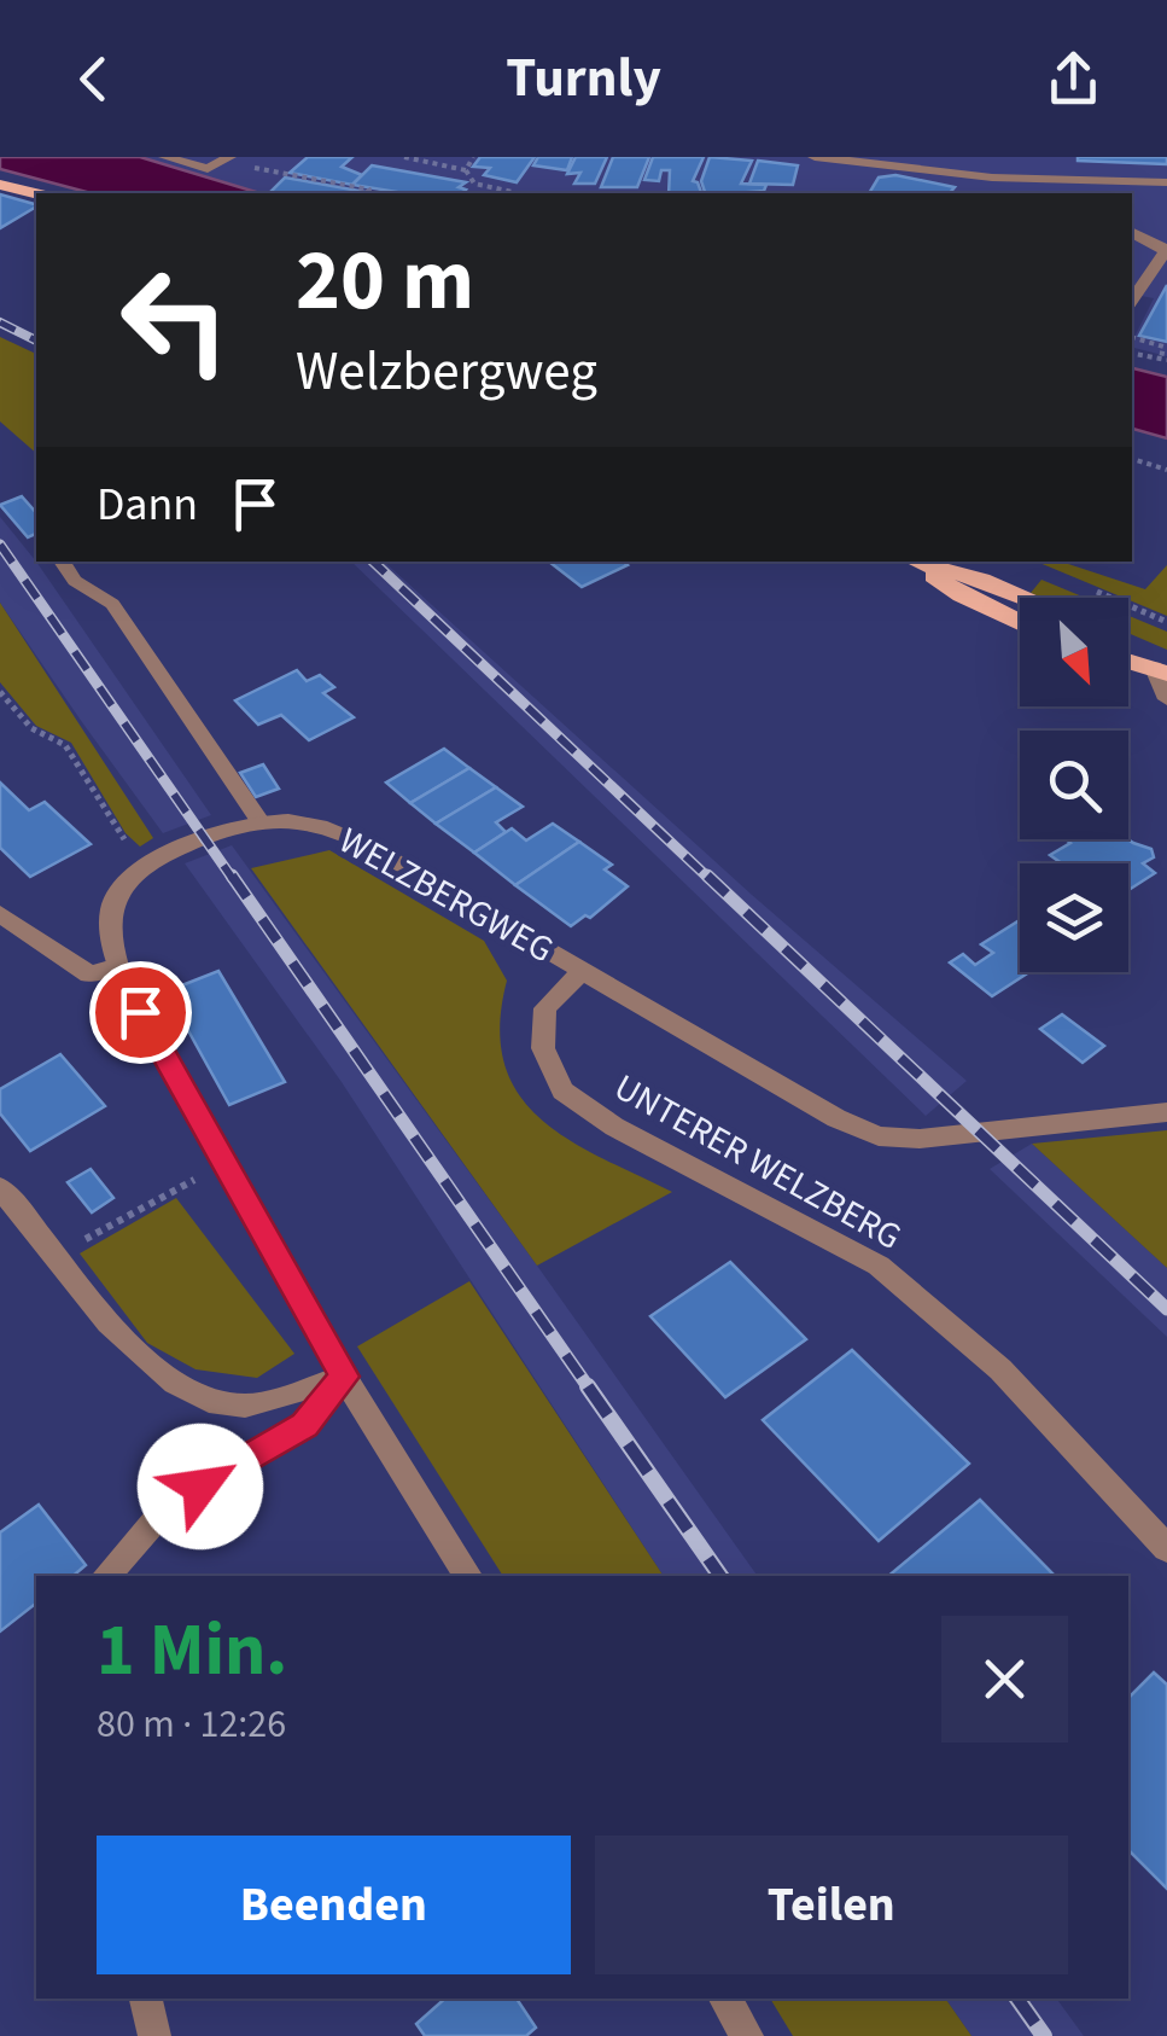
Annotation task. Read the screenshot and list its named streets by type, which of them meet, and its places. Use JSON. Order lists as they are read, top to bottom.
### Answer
{
  "streets": {
    "street": ["WELZBERGWEG", "UNTERER WELZBERG"]
  },
  "crossings": [
    ["WELZBERGWEG", "UNTERER WELZBERG"]
  ],
  "north": "bottom right",
  "page": {
    "header": "Turnly",
    "turn": ["20 m", "Welzbergweg"],
    "then": "Dann",
    "heading": ["1 Min.", "80 m · 12:26"],
    "buttons": ["Beenden", "Teilen"]
  }
}
